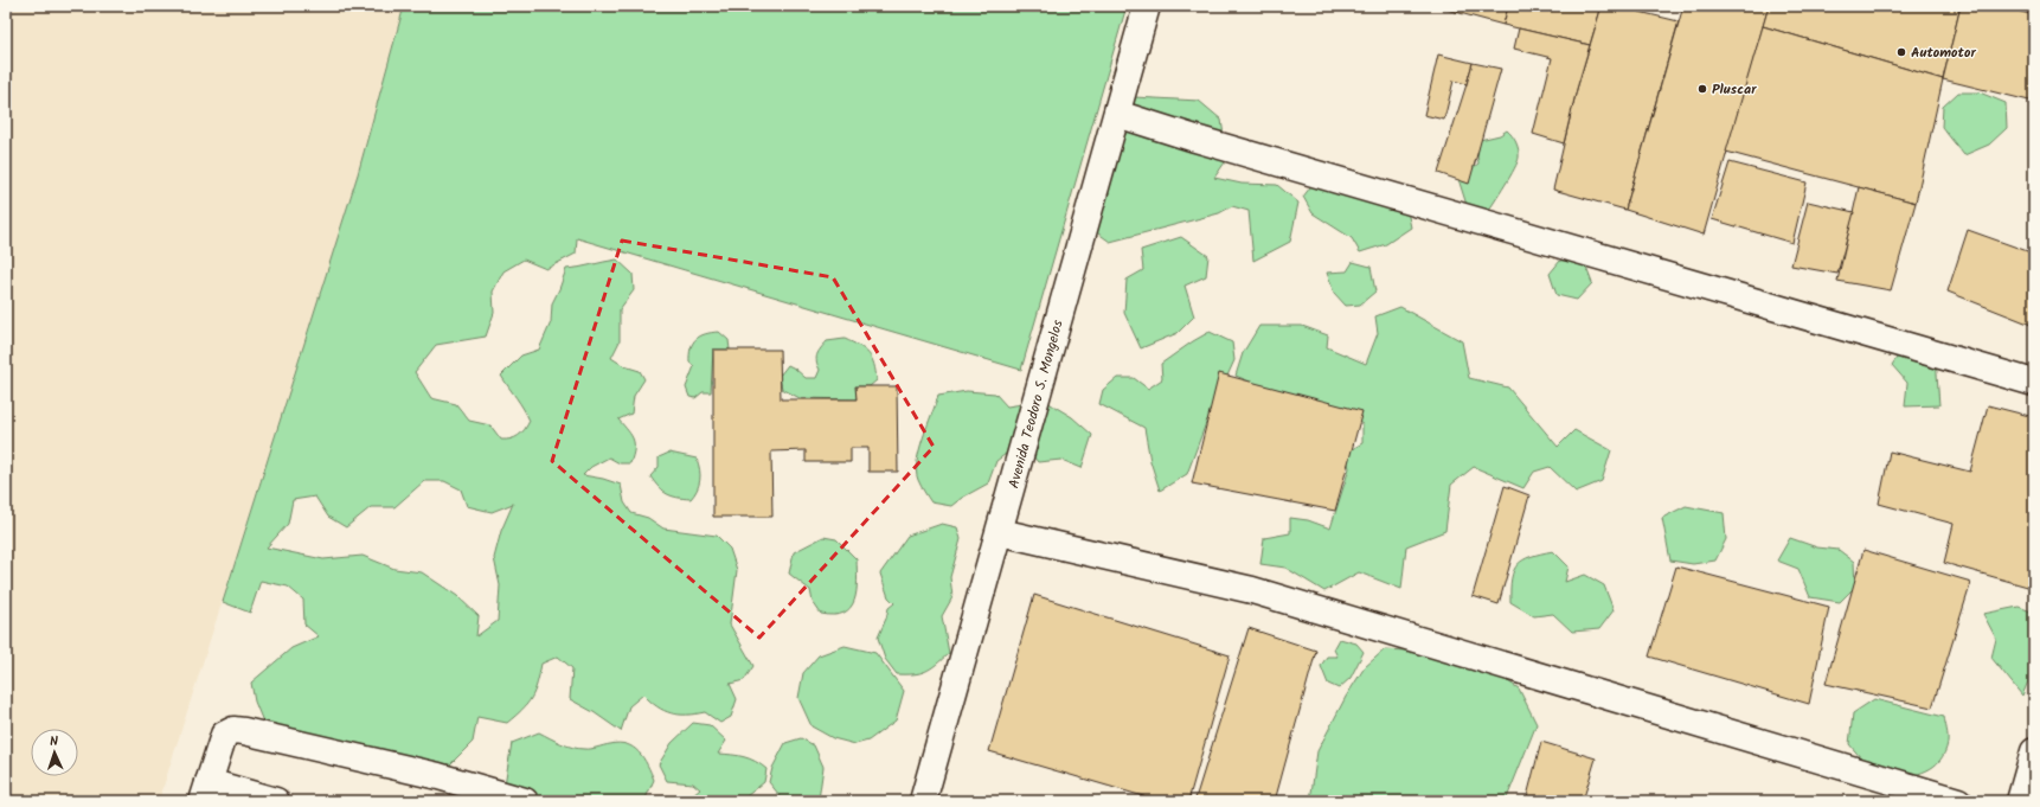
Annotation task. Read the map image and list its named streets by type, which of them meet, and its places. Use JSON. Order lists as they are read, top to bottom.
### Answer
{
  "streets": {
    "street": ["Avenida Teodoro S. Mongelos"]
  },
  "places": ["Automotor", "Pluscar"],
  "north": "top"
}
